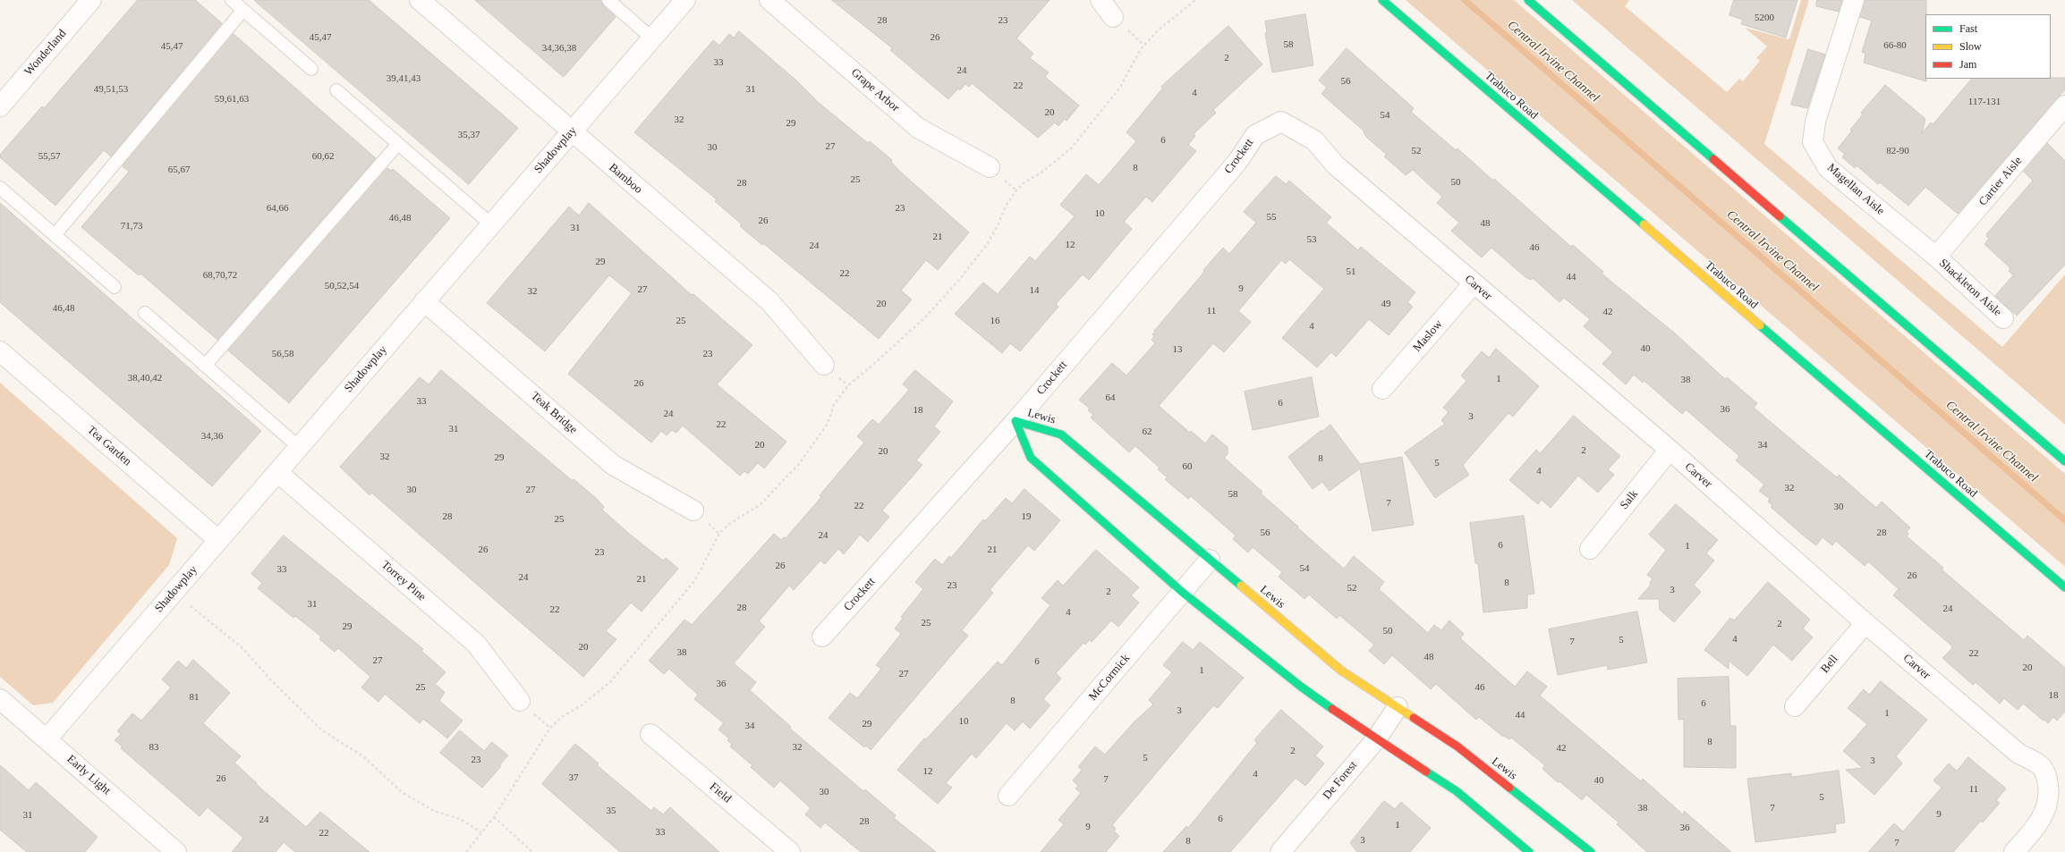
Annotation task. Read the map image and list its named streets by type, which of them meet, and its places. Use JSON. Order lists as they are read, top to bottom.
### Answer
{
  "streets": {
    "main road": ["Trabuco Road", "Lewis"],
    "street": [
      "Wonderland",
      "Grape Arbor",
      "Shadowplay",
      "Crockett",
      "Bamboo",
      "Cartier Aisle",
      "Magellan Aisle",
      "Carver",
      "Shackleton Aisle",
      "Maslow",
      "Teak Bridge",
      "Tea Garden",
      "Salk",
      "Torrey Pine",
      "Bell",
      "McCormick",
      "Early Light",
      "De Forest",
      "Field"
    ]
  },
  "crossings": [
    ["Shadowplay", "Bamboo"],
    ["Shadowplay", "Teak Bridge"],
    ["Shadowplay", "Tea Garden"],
    ["Shadowplay", "Torrey Pine"],
    ["Shadowplay", "Early Light"],
    ["Crockett", "Carver"],
    ["Crockett", "Lewis"],
    ["Cartier Aisle", "Magellan Aisle"],
    ["Cartier Aisle", "Shackleton Aisle"],
    ["Magellan Aisle", "Shackleton Aisle"],
    ["Carver", "Maslow"],
    ["Carver", "Salk"],
    ["Carver", "Bell"],
    ["Lewis", "McCormick"],
    ["Lewis", "De Forest"]
  ],
  "water": ["Central Irvine Channel"],
  "house_numbers": [
    "5200",
    "28",
    "23",
    "45,47",
    "26",
    "58",
    "66-80",
    "45,47",
    "34,36,38",
    "2",
    "33",
    "24",
    "39,41,43",
    "56",
    "22",
    "49,51,53",
    "31",
    "4",
    "59,61,63",
    "117-131",
    "20",
    "54",
    "32",
    "29",
    "35,37",
    "6",
    "27",
    "30",
    "52",
    "82-90",
    "55,57",
    "60,62",
    "8",
    "65,67",
    "25",
    "50",
    "28",
    "64,66",
    "23",
    "10",
    "55",
    "46,48",
    "26",
    "48",
    "71,73",
    "31",
    "21",
    "53",
    "12",
    "24",
    "46",
    "29",
    "51",
    "22",
    "68,70,72",
    "44",
    "50,52,54",
    "9",
    "27",
    "14",
    "32",
    "20",
    "49",
    "46,48",
    "11",
    "42",
    "25",
    "16",
    "4",
    "40",
    "13",
    "56,58",
    "23",
    "38,40,42",
    "1",
    "38",
    "26",
    "64",
    "33",
    "6",
    "36",
    "18",
    "24",
    "3",
    "22",
    "31",
    "62",
    "34,36",
    "20",
    "34",
    "2",
    "20",
    "32",
    "29",
    "8",
    "5",
    "60",
    "4",
    "32",
    "30",
    "27",
    "58",
    "7",
    "22",
    "30",
    "28",
    "19",
    "25",
    "56",
    "28",
    "24",
    "6",
    "1",
    "26",
    "21",
    "23",
    "26",
    "54",
    "33",
    "26",
    "24",
    "21",
    "8",
    "23",
    "52",
    "3",
    "2",
    "31",
    "28",
    "24",
    "22",
    "4",
    "25",
    "2",
    "29",
    "50",
    "4",
    "5",
    "7",
    "20",
    "38",
    "22",
    "48",
    "27",
    "6",
    "20",
    "1",
    "27",
    "36",
    "25",
    "46",
    "18",
    "81",
    "8",
    "6",
    "3",
    "1",
    "44",
    "10",
    "29",
    "34",
    "8",
    "83",
    "32",
    "42",
    "2",
    "5",
    "23",
    "3",
    "12",
    "4",
    "37",
    "26",
    "7",
    "40",
    "11",
    "30",
    "5",
    "38",
    "7",
    "35",
    "9",
    "31",
    "6",
    "24",
    "28",
    "1",
    "9",
    "36",
    "33",
    "22",
    "3",
    "8",
    "7"
  ],
  "legend": ["Fast", "Slow", "Jam"]
}
